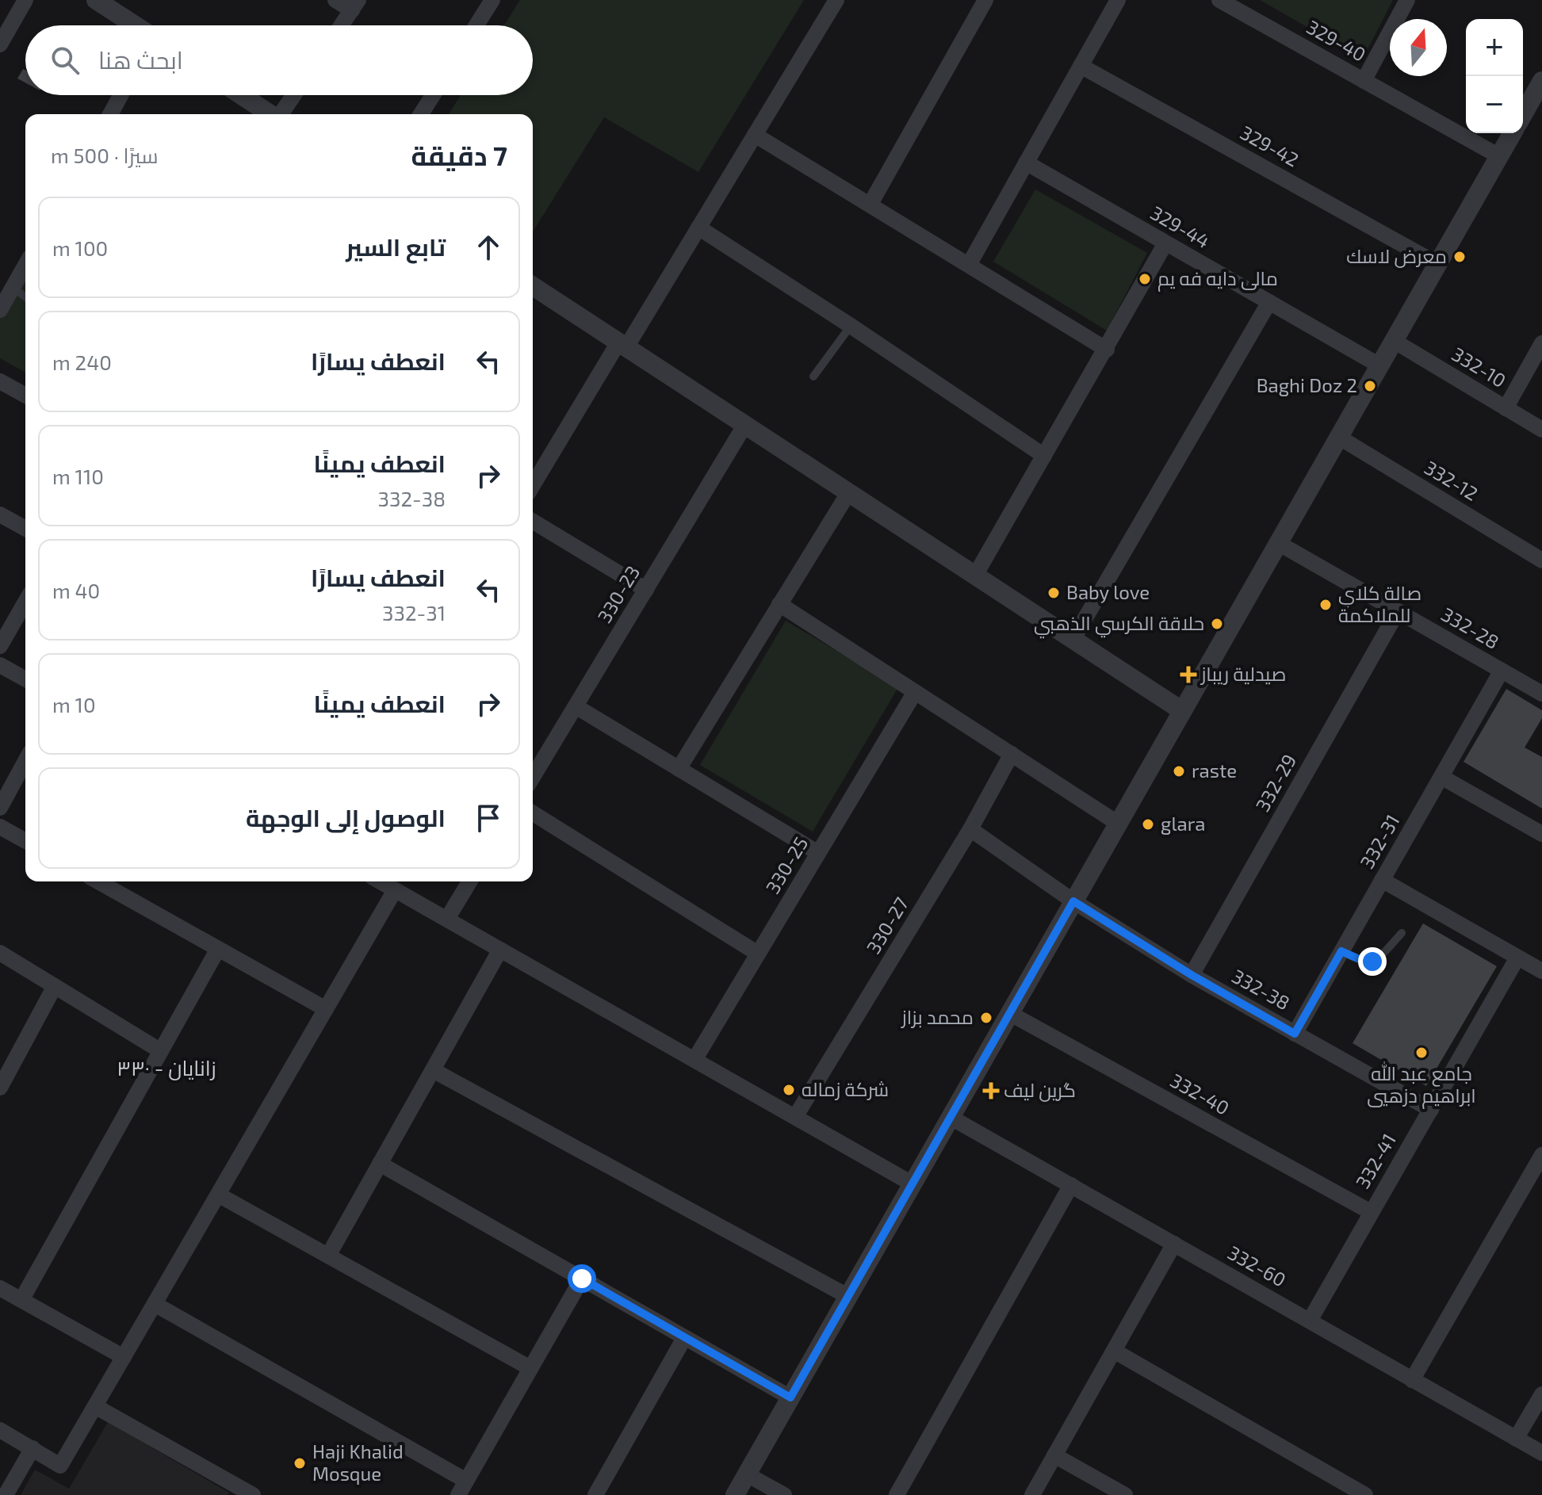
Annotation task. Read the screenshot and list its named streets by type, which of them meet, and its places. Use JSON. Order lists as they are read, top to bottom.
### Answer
{
  "streets": {
    "street": [
      "329-40",
      "329-42",
      "329-44",
      "332-10",
      "332-12",
      "330-23",
      "332-28",
      "332-29",
      "332-31",
      "330-25",
      "330-27",
      "332-38",
      "332-40",
      "332-41",
      "332-60"
    ]
  },
  "crossings": [
    ["332-28", "332-29"],
    ["332-28", "332-31"],
    ["332-29", "332-38"],
    ["332-31", "332-38"],
    ["330-27", "332-38"],
    ["332-38", "332-41"],
    ["332-40", "332-41"],
    ["332-41", "332-60"]
  ],
  "districts": ["زانایان - ٣٣٠"],
  "places": {
    "other": [
      "معرض لاسك",
      "مالى دايه فه يم",
      "Baghi Doz 2",
      "Baby love",
      "صالة كلاي للملاكمة",
      "حلاقة الكرسي الذهبي",
      "raste",
      "glara",
      "محمد بزاز",
      "جامع عبد الله ابراهيم دزهيي",
      "شركة زماله",
      "Haji Khalid Mosque"
    ],
    "health": ["صيدلية ريباز", "گرین لیف"]
  },
  "north": "top",
  "page": {
    "map_buttons": ["+", "−"],
    "search": "ابحث هنا",
    "heading": ["7 دقيقة", "سيرًا · 500 m"],
    "list": [
      ["تابع السير", "100 m"],
      ["انعطف يسارًا", "240 m"],
      ["انعطف يمينًا", "332-38", "110 m"],
      ["انعطف يسارًا", "332-31", "40 m"],
      ["انعطف يمينًا", "10 m"],
      "الوصول إلى الوجهة"
    ]
  }
}
